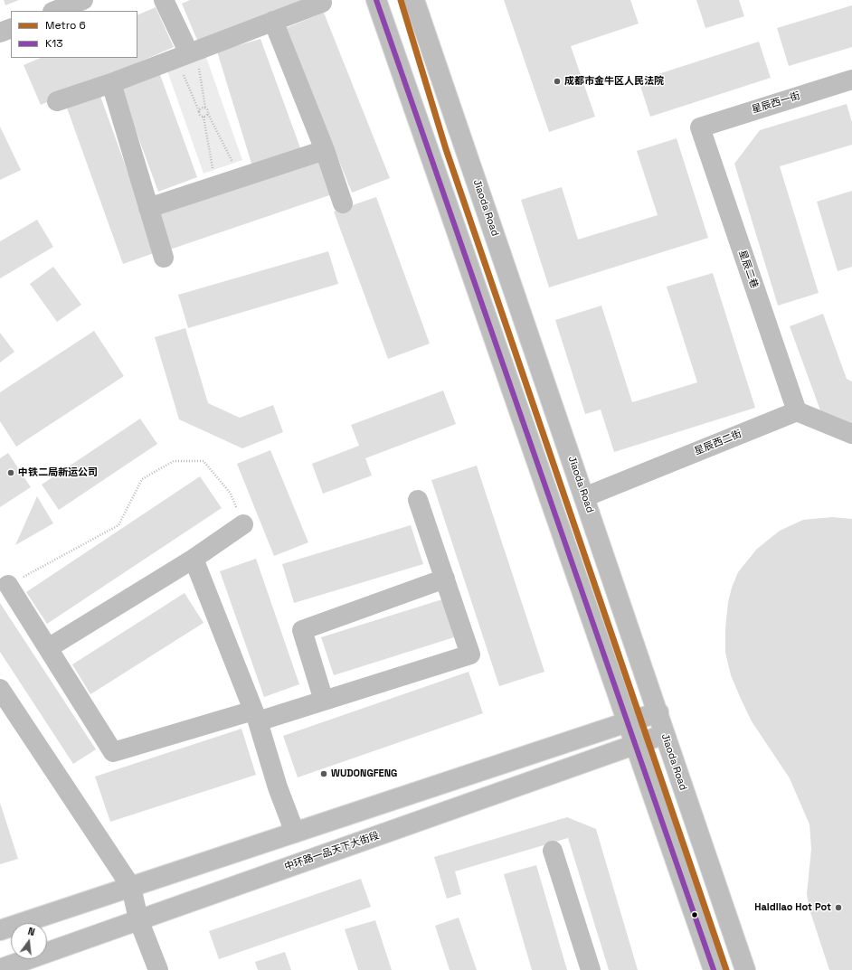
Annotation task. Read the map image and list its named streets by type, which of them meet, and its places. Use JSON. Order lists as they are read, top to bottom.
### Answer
{
  "streets": {
    "main road": [
      "星辰西一街",
      "Jiaoda Road",
      "星辰二巷",
      "星辰西二街",
      "中环路一品天下大街段"
    ]
  },
  "crossings": [
    ["星辰西一街", "星辰二巷"],
    ["Jiaoda Road", "星辰西二街"],
    ["Jiaoda Road", "中环路一品天下大街段"],
    ["星辰二巷", "星辰西二街"]
  ],
  "places": [
    "成都市金牛区人民法院",
    "中铁二局新运公司",
    "WUDONGFENG",
    "Haidilao Hot Pot"
  ],
  "lines": ["metro line 6", "transit line K13"],
  "legend": ["Metro 6", "K13"],
  "north": "top"
}
